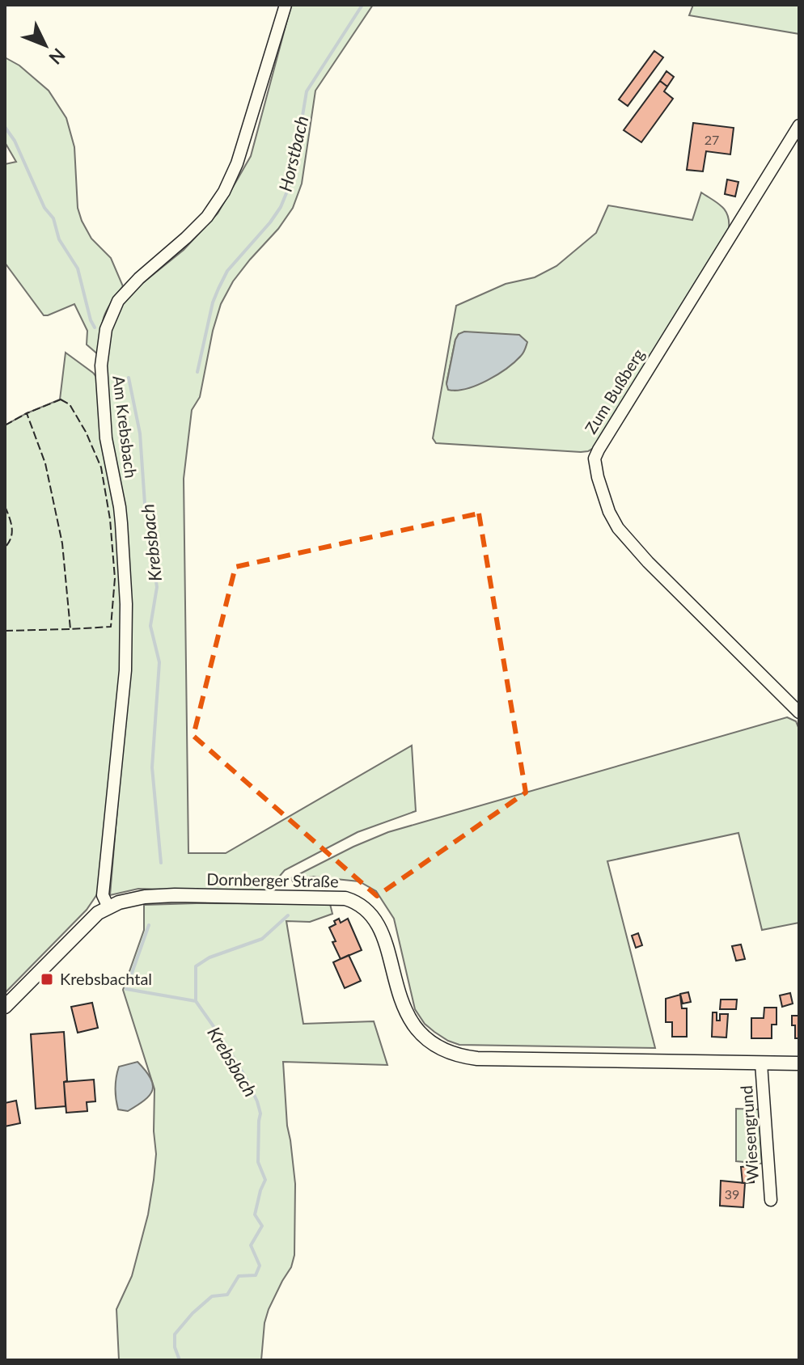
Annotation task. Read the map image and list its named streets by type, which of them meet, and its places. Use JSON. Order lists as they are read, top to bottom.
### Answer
{
  "streets": {
    "street": [
      "Zum Bußberg",
      "Am Krebsbach",
      "Dornberger Straße",
      "Wiesengrund"
    ]
  },
  "crossings": [
    ["Am Krebsbach", "Dornberger Straße"],
    ["Dornberger Straße", "Wiesengrund"]
  ],
  "water": ["Horstbach", "Krebsbach"],
  "places": {
    "transit": ["Krebsbachtal"]
  },
  "house_numbers": ["27", "39"],
  "north": "bottom right"
}
